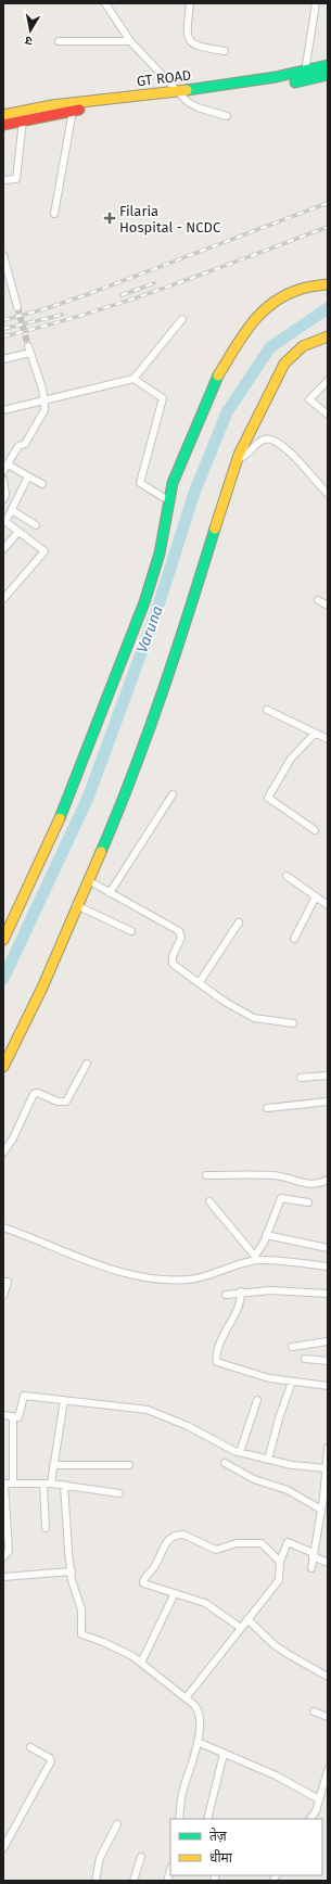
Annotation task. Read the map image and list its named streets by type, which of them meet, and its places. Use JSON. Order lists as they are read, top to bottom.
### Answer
{
  "streets": {
    "main road": ["GT ROAD"]
  },
  "water": ["Varuna"],
  "places": {
    "health": ["Filaria Hospital - NCDC"]
  },
  "legend": ["तेज़", "धीमा"],
  "north": "bottom"
}
